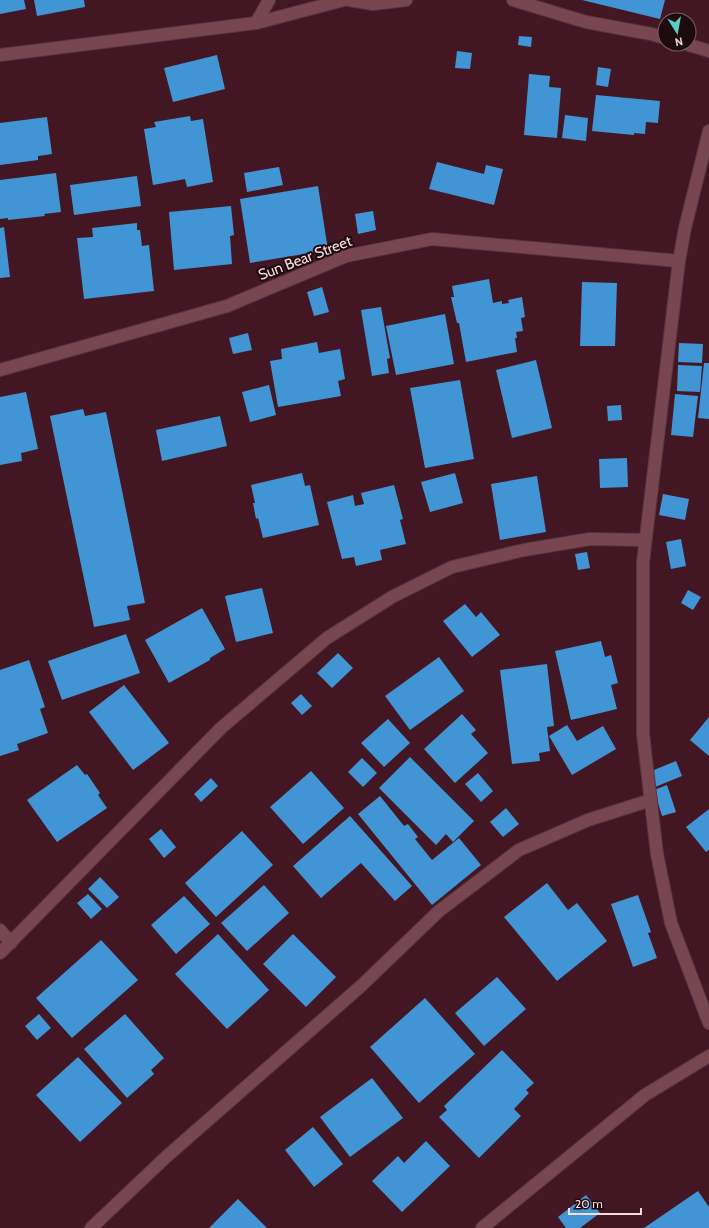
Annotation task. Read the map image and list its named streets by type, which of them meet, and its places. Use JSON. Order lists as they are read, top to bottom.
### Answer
{
  "streets": {
    "street": ["Sun Bear Street"]
  },
  "scale_bar": "20 m",
  "north": "bottom"
}
